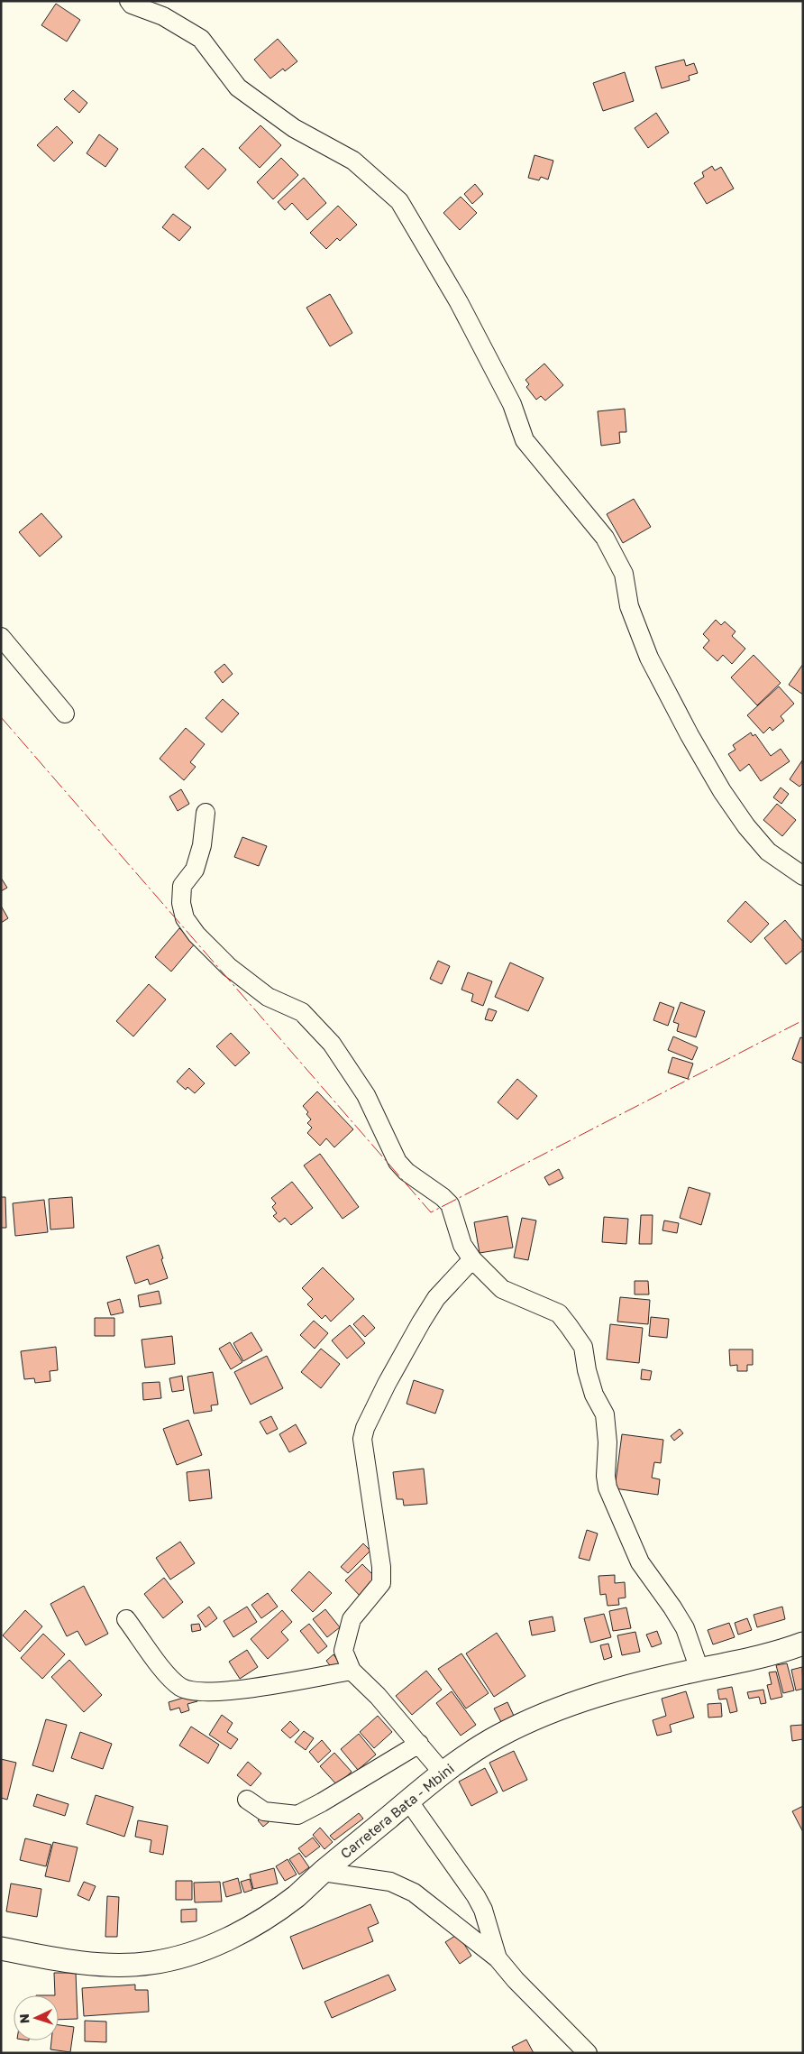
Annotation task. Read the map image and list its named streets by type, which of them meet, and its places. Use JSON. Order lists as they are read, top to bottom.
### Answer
{
  "streets": {
    "main road": ["Carretera Bata - Mbini"]
  },
  "north": "left"
}
